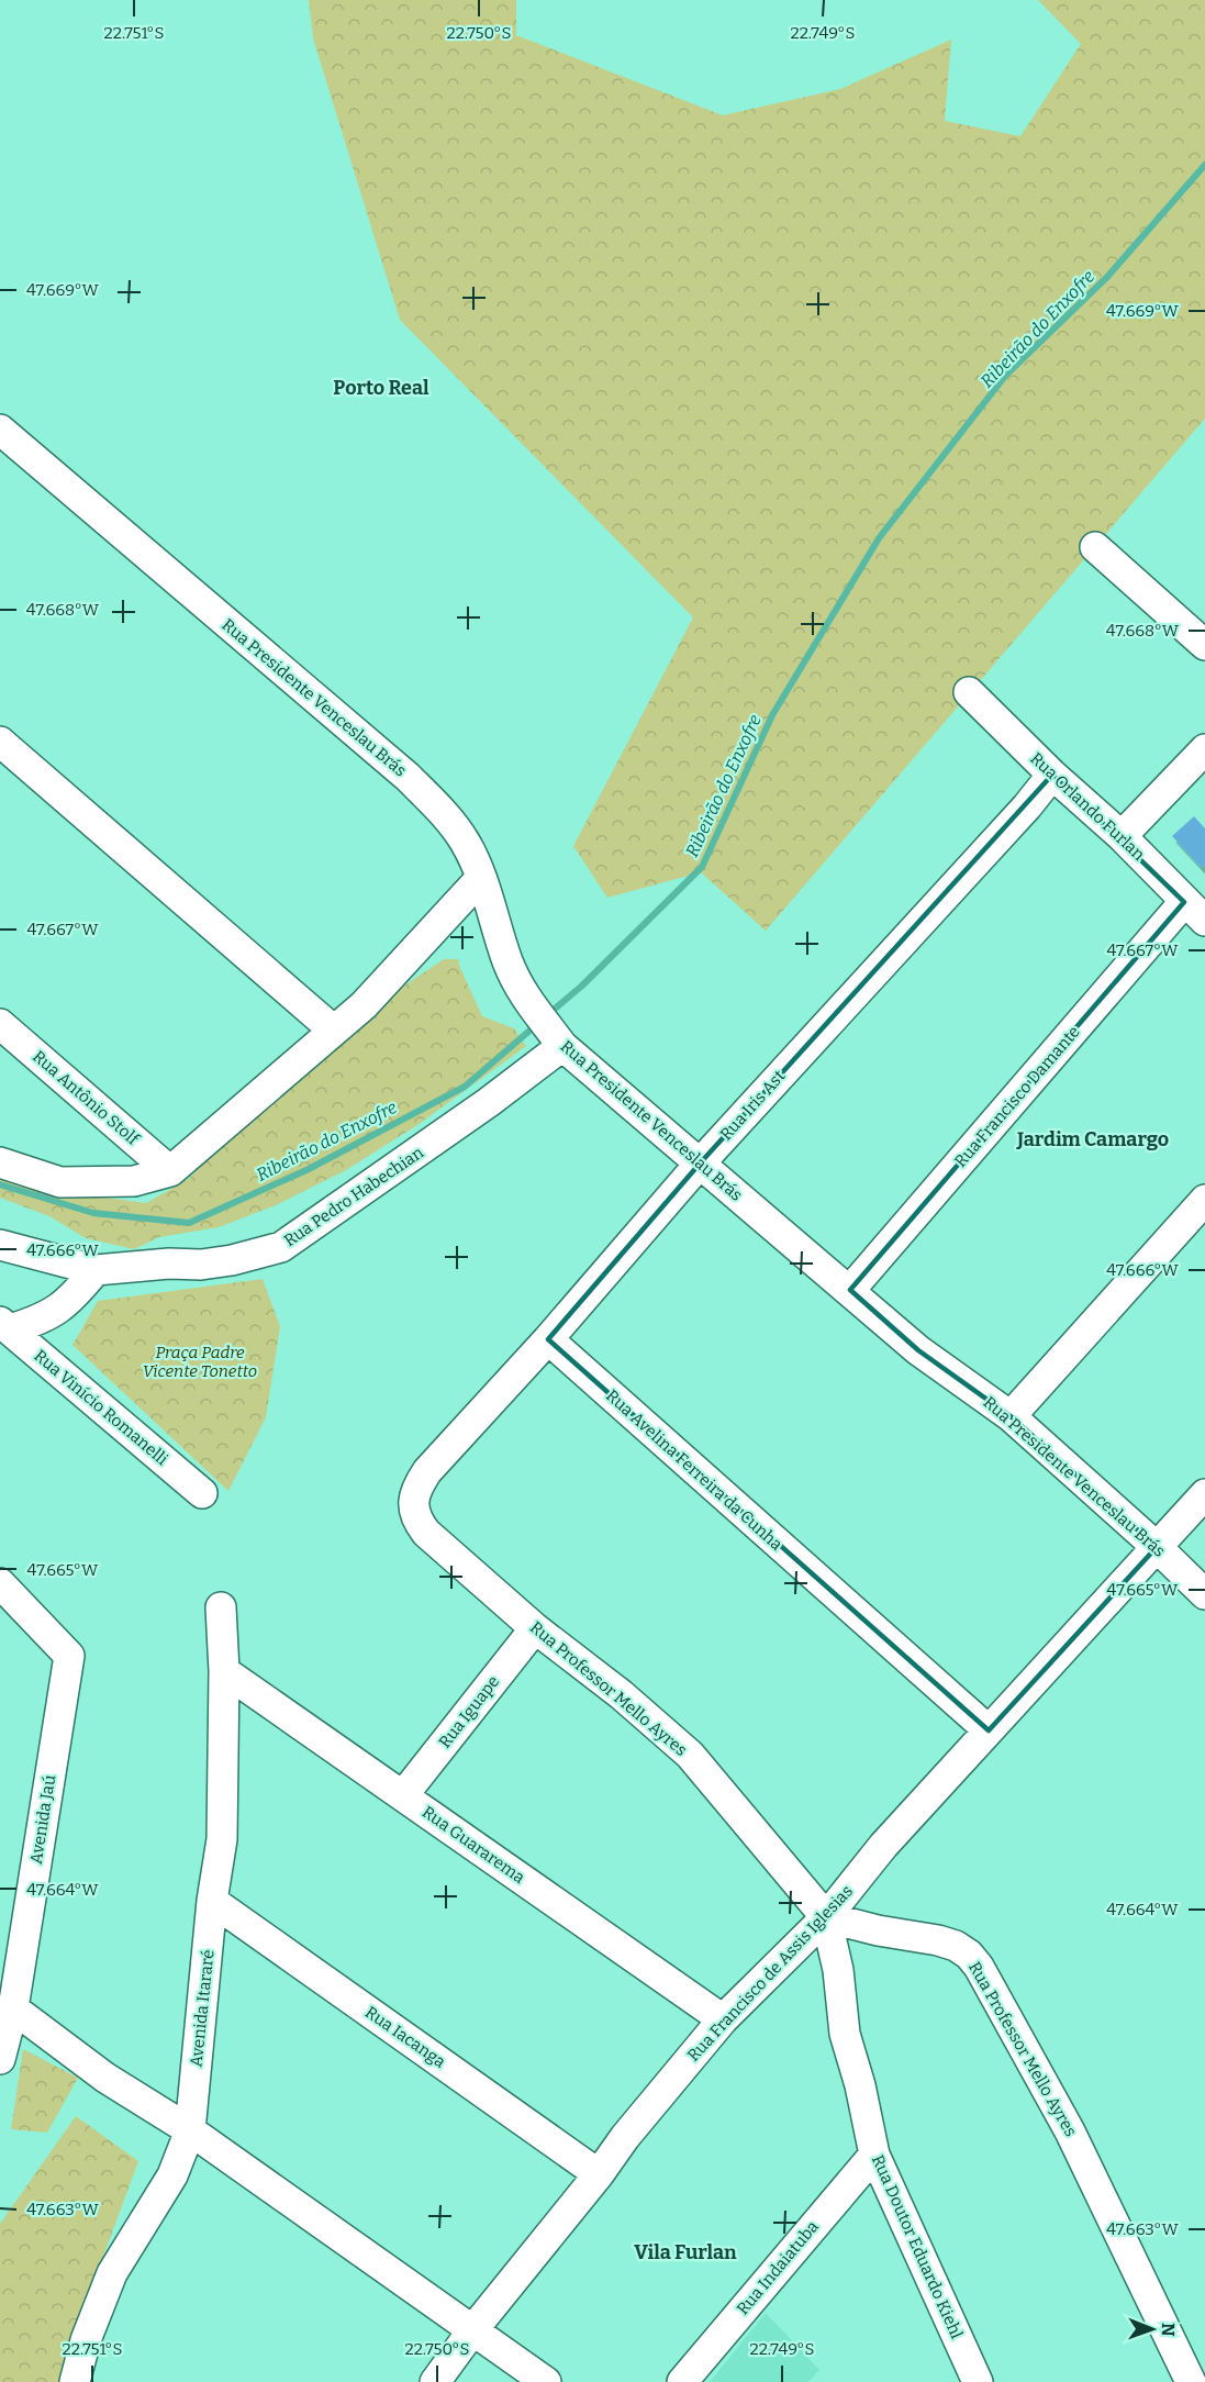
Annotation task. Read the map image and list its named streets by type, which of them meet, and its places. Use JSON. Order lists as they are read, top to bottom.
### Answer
{
  "streets": {
    "street": [
      "Rua Presidente Venceslau Brás",
      "Rua Orlando Furlan",
      "Rua Francisco Damante",
      "Rua Antônio Stolf",
      "Rua Iris Ast",
      "Rua Pedro Habechian",
      "Rua Vinício Romanelli",
      "Rua Avelina Ferreira da Cunha",
      "Rua Professor Mello Ayres",
      "Rua Iguape",
      "Avenida Jaú",
      "Rua Guararema",
      "Rua Francisco de Assis Iglesias",
      "Avenida Itararé",
      "Rua Iacanga",
      "Rua Doutor Eduardo Kiehl",
      "Rua Indaiatuba"
    ]
  },
  "crossings": [
    ["Rua Presidente Venceslau Brás", "Rua Francisco Damante"],
    ["Rua Presidente Venceslau Brás", "Rua Iris Ast"],
    ["Rua Presidente Venceslau Brás", "Rua Pedro Habechian"],
    ["Rua Presidente Venceslau Brás", "Rua Francisco de Assis Iglesias"],
    ["Rua Orlando Furlan", "Rua Francisco Damante"],
    ["Rua Orlando Furlan", "Rua Iris Ast"],
    ["Rua Iris Ast", "Rua Avelina Ferreira da Cunha"],
    ["Rua Iris Ast", "Rua Professor Mello Ayres"],
    ["Rua Avelina Ferreira da Cunha", "Rua Francisco de Assis Iglesias"],
    ["Rua Professor Mello Ayres", "Rua Iguape"],
    ["Rua Professor Mello Ayres", "Rua Francisco de Assis Iglesias"],
    ["Rua Professor Mello Ayres", "Rua Doutor Eduardo Kiehl"],
    ["Rua Iguape", "Rua Guararema"],
    ["Rua Guararema", "Rua Francisco de Assis Iglesias"],
    ["Rua Guararema", "Avenida Itararé"],
    ["Rua Francisco de Assis Iglesias", "Rua Iacanga"],
    ["Rua Francisco de Assis Iglesias", "Rua Doutor Eduardo Kiehl"],
    ["Avenida Itararé", "Rua Iacanga"],
    ["Rua Doutor Eduardo Kiehl", "Rua Indaiatuba"]
  ],
  "districts": ["Porto Real", "Jardim Camargo", "Vila Furlan"],
  "water": ["Ribeirão do Enxofre"],
  "parks": ["Praça Padre Vicente Tonetto"],
  "north": "right",
  "coordinates": [
    "22.751°S",
    "22.750°S",
    "22.749°S",
    "47.669°W",
    "47.668°W",
    "47.667°W",
    "47.666°W",
    "47.665°W",
    "47.664°W",
    "47.663°W"
  ]
}
